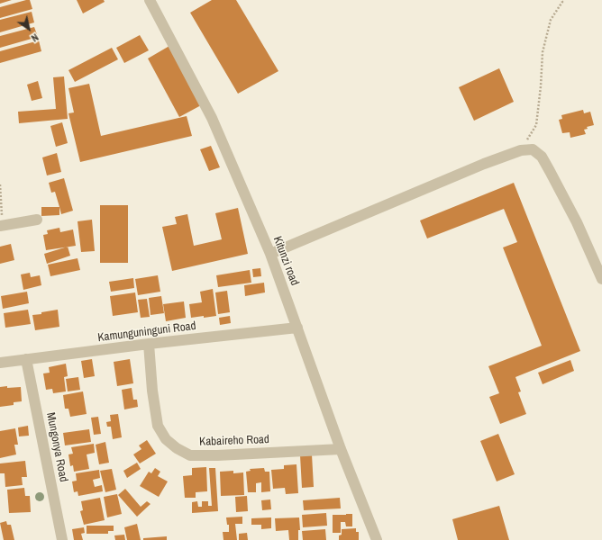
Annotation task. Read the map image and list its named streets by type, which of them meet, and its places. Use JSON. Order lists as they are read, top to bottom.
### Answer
{
  "streets": {
    "street": [
      "Kitunzi road",
      "Kamunguninguni Road",
      "Kabaireho Road",
      "Mungonya Road"
    ]
  },
  "crossings": [
    ["Kitunzi road", "Kamunguninguni Road"],
    ["Kitunzi road", "Kabaireho Road"],
    ["Kamunguninguni Road", "Kabaireho Road"],
    ["Kamunguninguni Road", "Mungonya Road"]
  ],
  "north": "bottom right"
}
